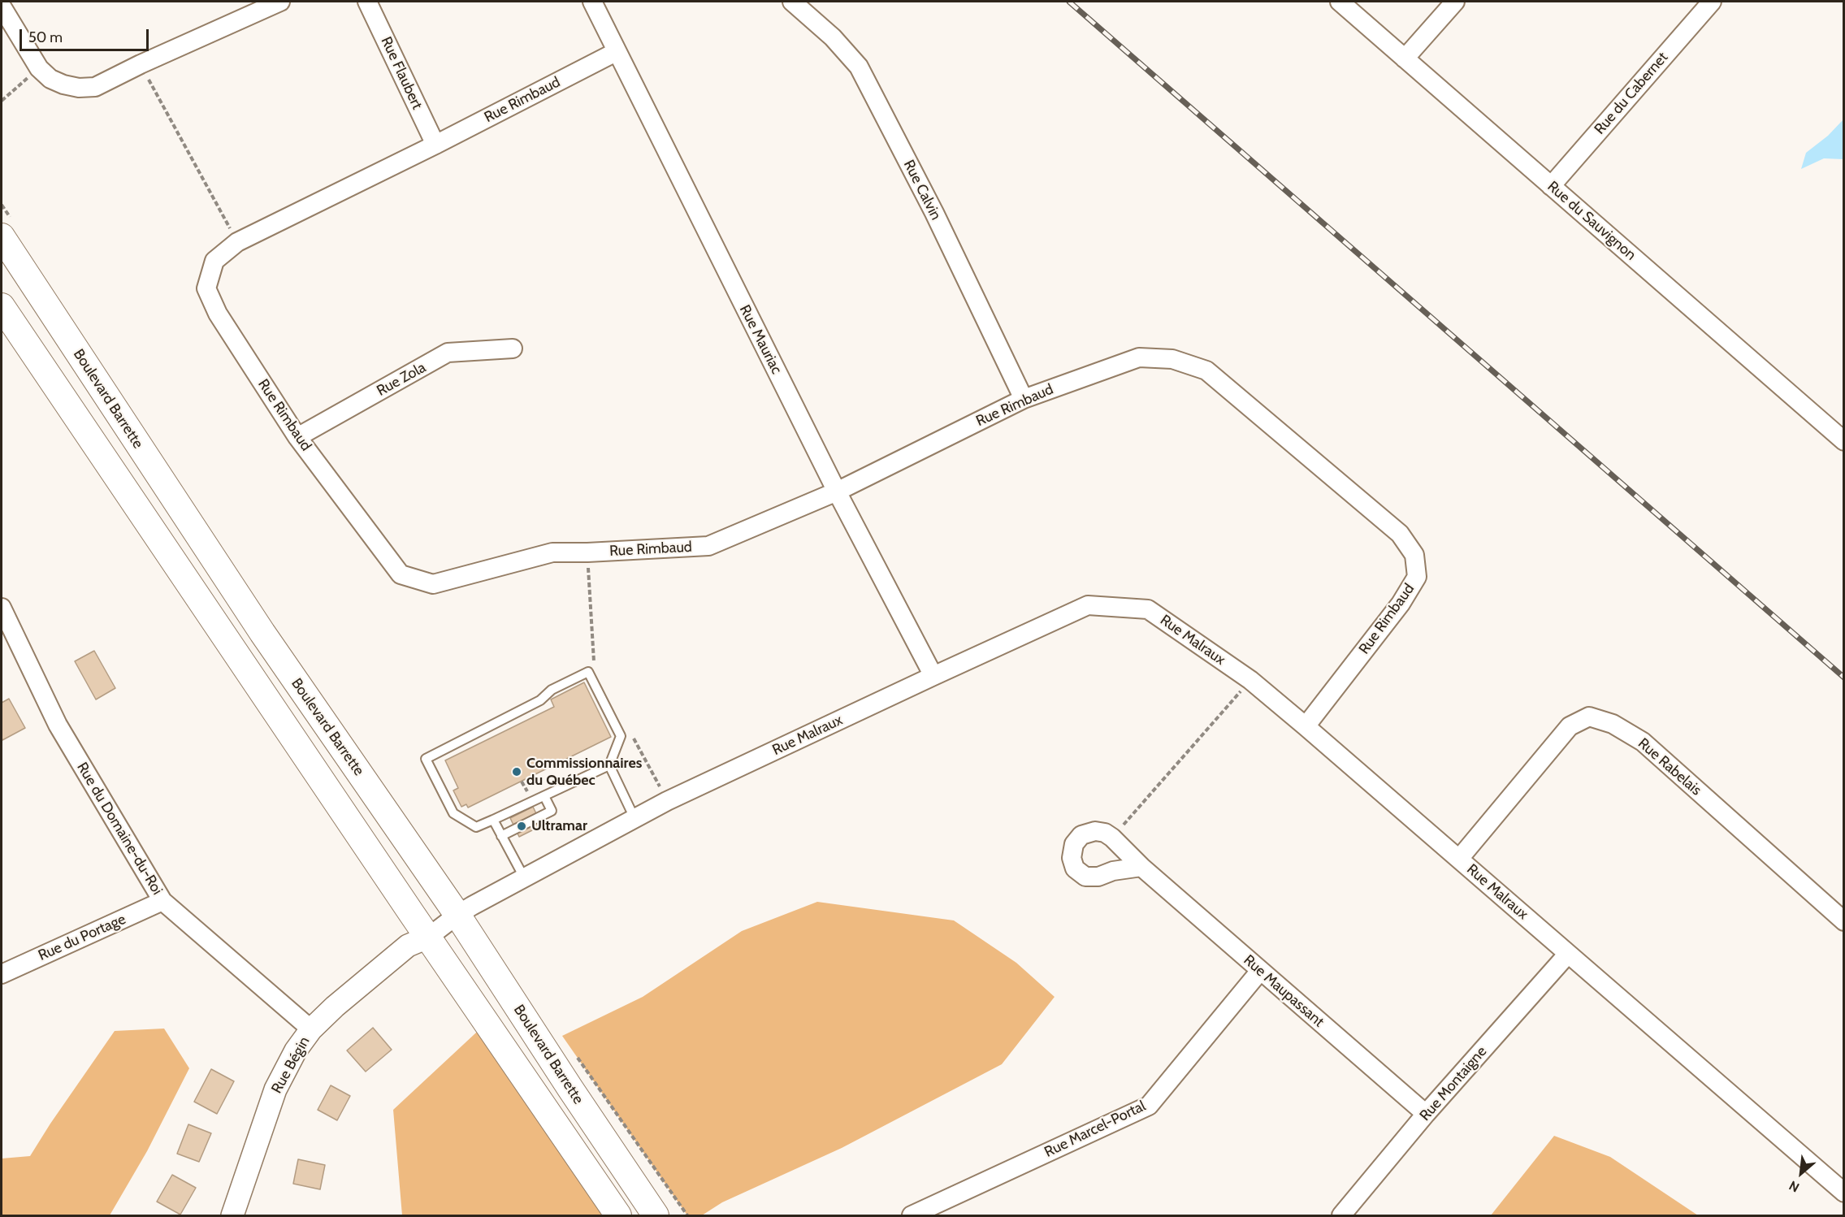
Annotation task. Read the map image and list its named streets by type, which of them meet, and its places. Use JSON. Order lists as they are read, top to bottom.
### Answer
{
  "streets": {
    "main road": ["Boulevard Barrette"],
    "street": [
      "Rue Flaubert",
      "Rue du Cabernet",
      "Rue Rimbaud",
      "Rue Calvin",
      "Rue du Sauvignon",
      "Rue Mauriac",
      "Rue Zola",
      "Rue Malraux",
      "Rue Rabelais",
      "Rue du Domaine-du-Roi",
      "Rue du Portage",
      "Rue Maupassant",
      "Rue Bégin",
      "Rue Montaigne",
      "Rue Marcel-Portal"
    ]
  },
  "crossings": [
    ["Rue Flaubert", "Rue Rimbaud"],
    ["Rue du Cabernet", "Rue du Sauvignon"],
    ["Rue Rimbaud", "Rue Calvin"],
    ["Rue Rimbaud", "Rue Mauriac"],
    ["Rue Rimbaud", "Rue Zola"],
    ["Rue Rimbaud", "Rue Malraux"],
    ["Rue Mauriac", "Rue Malraux"],
    ["Boulevard Barrette", "Rue Malraux"],
    ["Rue Malraux", "Rue Rabelais"],
    ["Rue Malraux", "Rue Bégin"],
    ["Rue Malraux", "Rue Montaigne"],
    ["Rue du Domaine-du-Roi", "Rue du Portage"],
    ["Rue du Domaine-du-Roi", "Rue Bégin"],
    ["Rue Maupassant", "Rue Montaigne"],
    ["Rue Maupassant", "Rue Marcel-Portal"]
  ],
  "places": ["Commissionnaires du Québec", "Ultramar"],
  "scale_bar": "50 m",
  "north": "bottom left"
}
